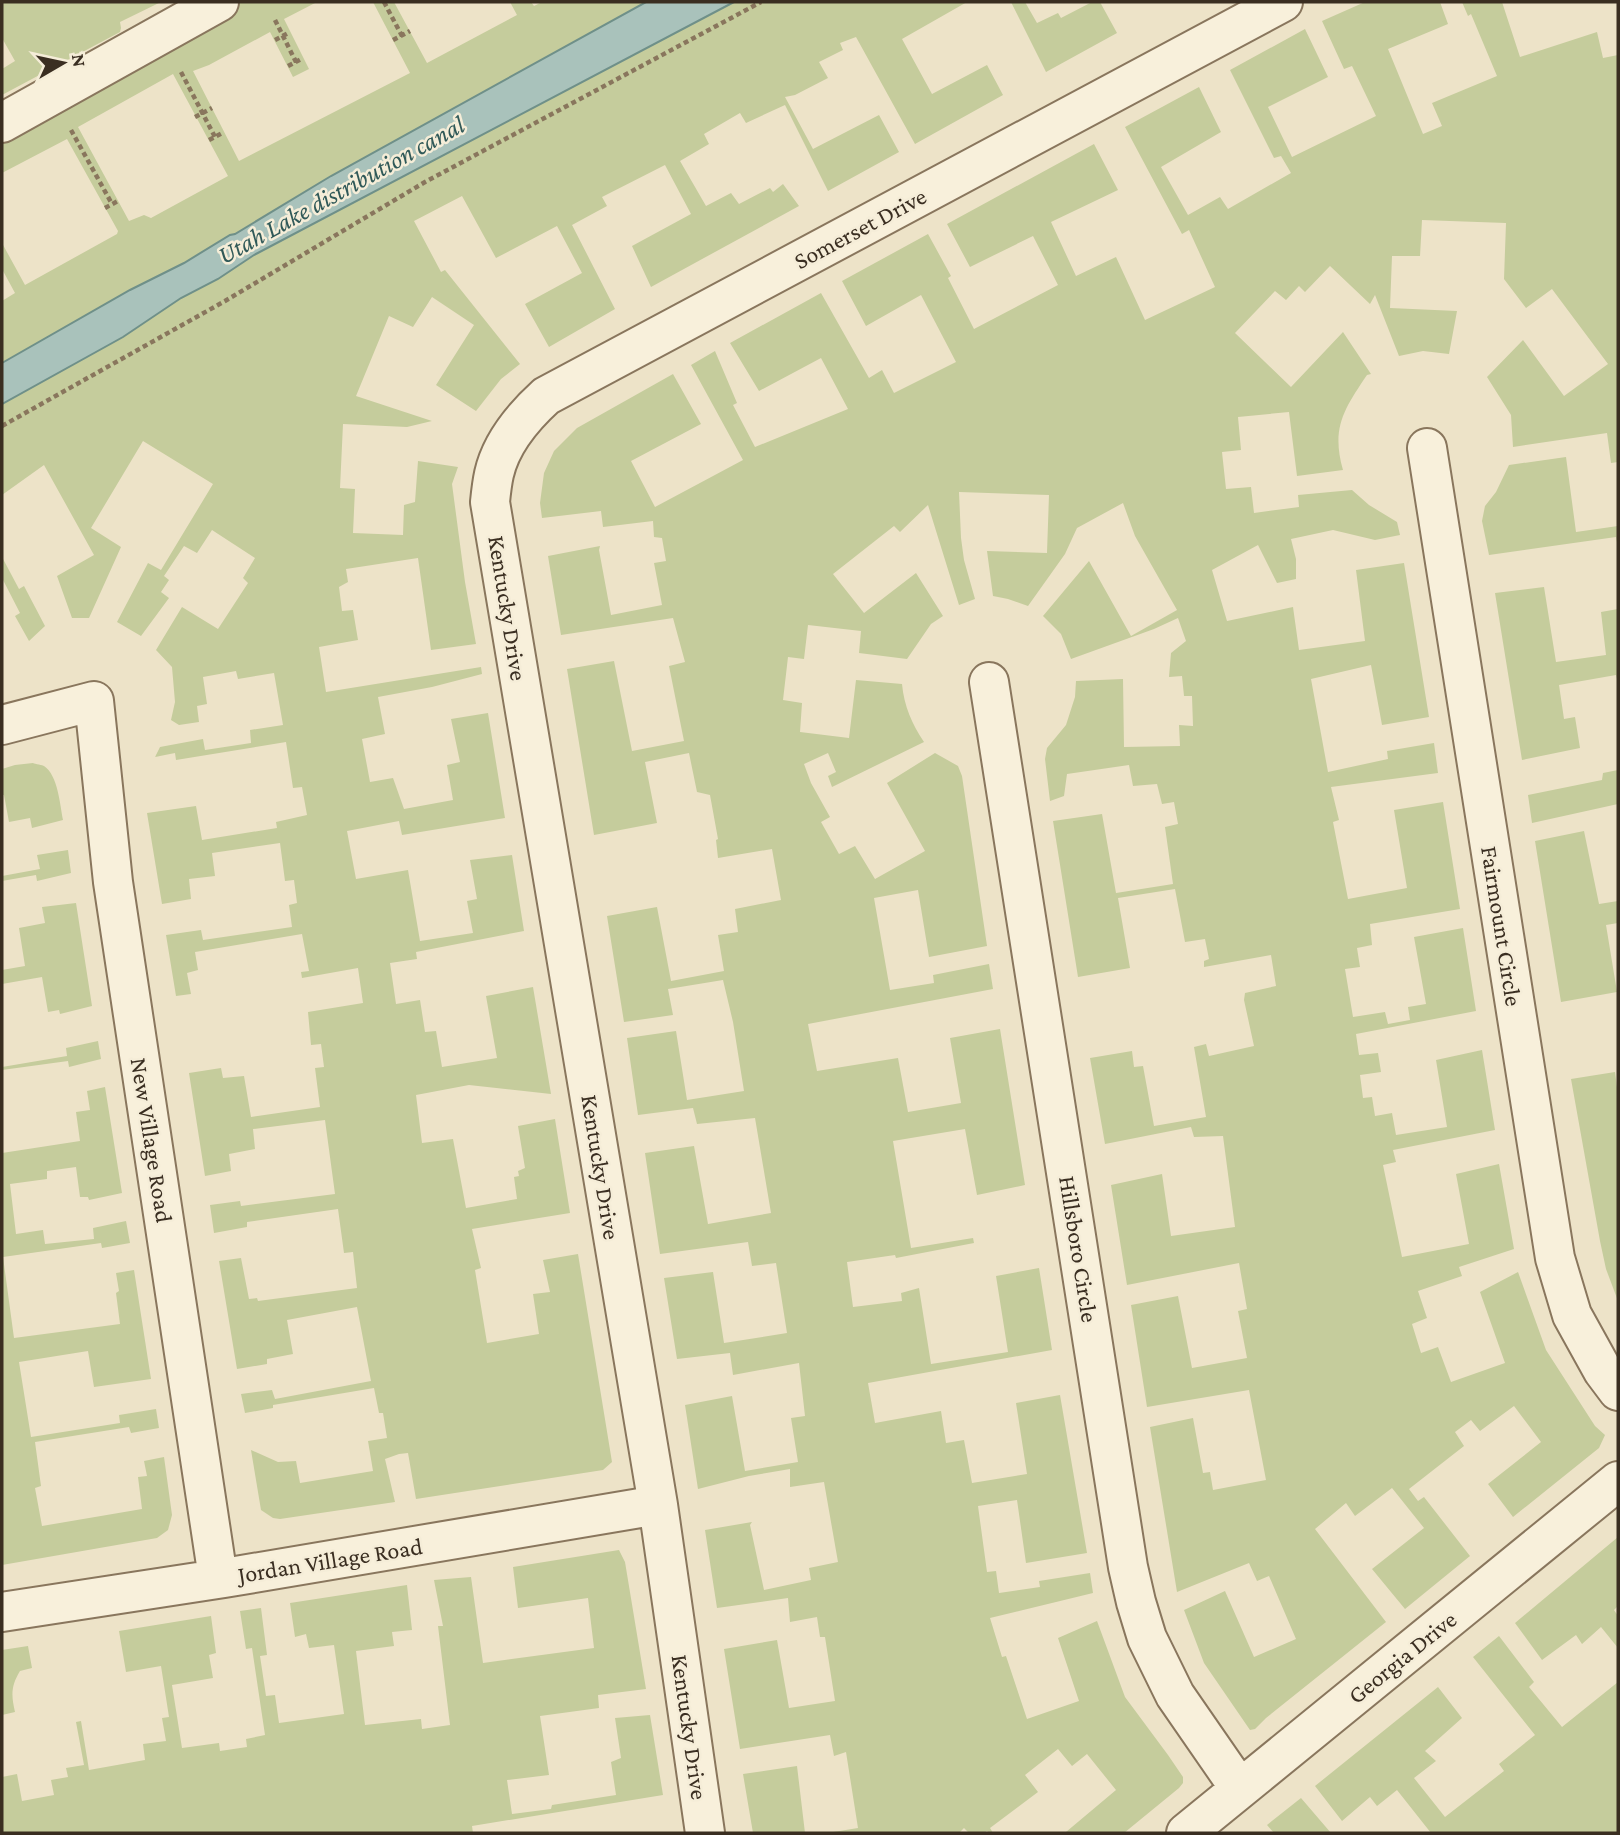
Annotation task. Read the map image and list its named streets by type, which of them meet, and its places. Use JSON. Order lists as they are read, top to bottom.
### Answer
{
  "streets": {
    "street": [
      "Somerset Drive",
      "Kentucky Drive",
      "Fairmount Circle",
      "New Village Road",
      "Hillsboro Circle",
      "Jordan Village Road",
      "Georgia Drive"
    ]
  },
  "crossings": [
    ["Somerset Drive", "Kentucky Drive"],
    ["Kentucky Drive", "Jordan Village Road"],
    ["New Village Road", "Jordan Village Road"],
    ["Hillsboro Circle", "Georgia Drive"]
  ],
  "water": ["Utah Lake distribution canal"],
  "north": "right"
}
